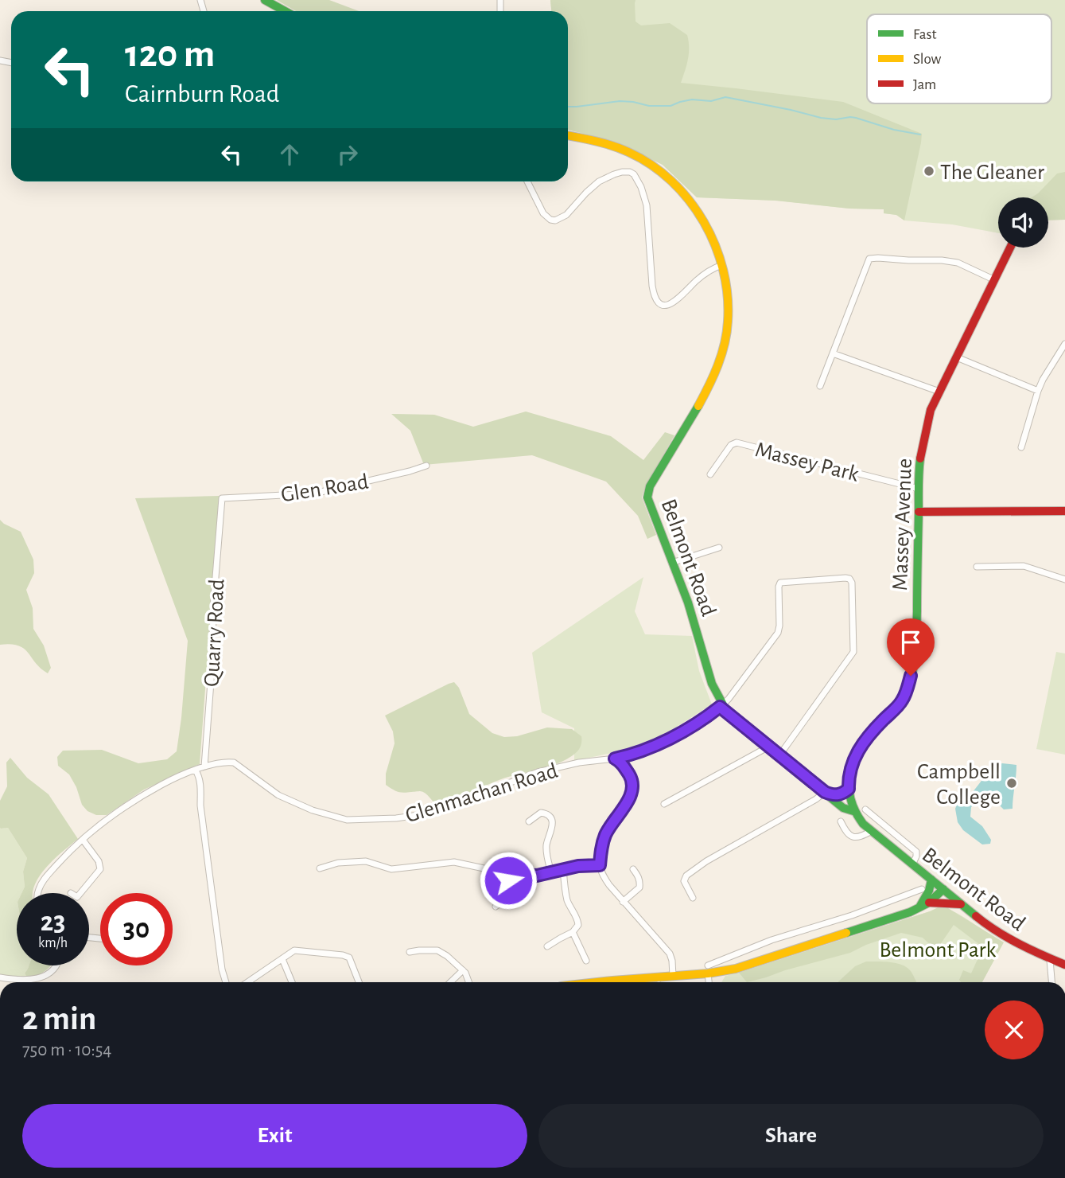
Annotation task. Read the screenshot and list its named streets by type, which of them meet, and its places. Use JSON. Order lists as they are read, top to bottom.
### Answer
{
  "streets": {
    "main road": ["Massey Avenue", "Belmont Road"],
    "street": [
      "Massey Park",
      "Glen Road",
      "Quarry Road",
      "Glenmachan Road"
    ]
  },
  "crossings": [
    ["Massey Park", "Massey Avenue"],
    ["Glen Road", "Quarry Road"],
    ["Massey Avenue", "Belmont Road"],
    ["Belmont Road", "Glenmachan Road"],
    ["Quarry Road", "Glenmachan Road"]
  ],
  "parks": ["Belmont Park"],
  "places": ["The Gleaner", "Campbell College"],
  "legend": ["Fast", "Slow", "Jam"],
  "page": {
    "turn": ["120 m", "Cairnburn Road"],
    "speed": "23 km/h",
    "limit": "30",
    "heading": ["2 min", "750 m · 10:54"],
    "buttons": ["Exit", "Share"]
  }
}
